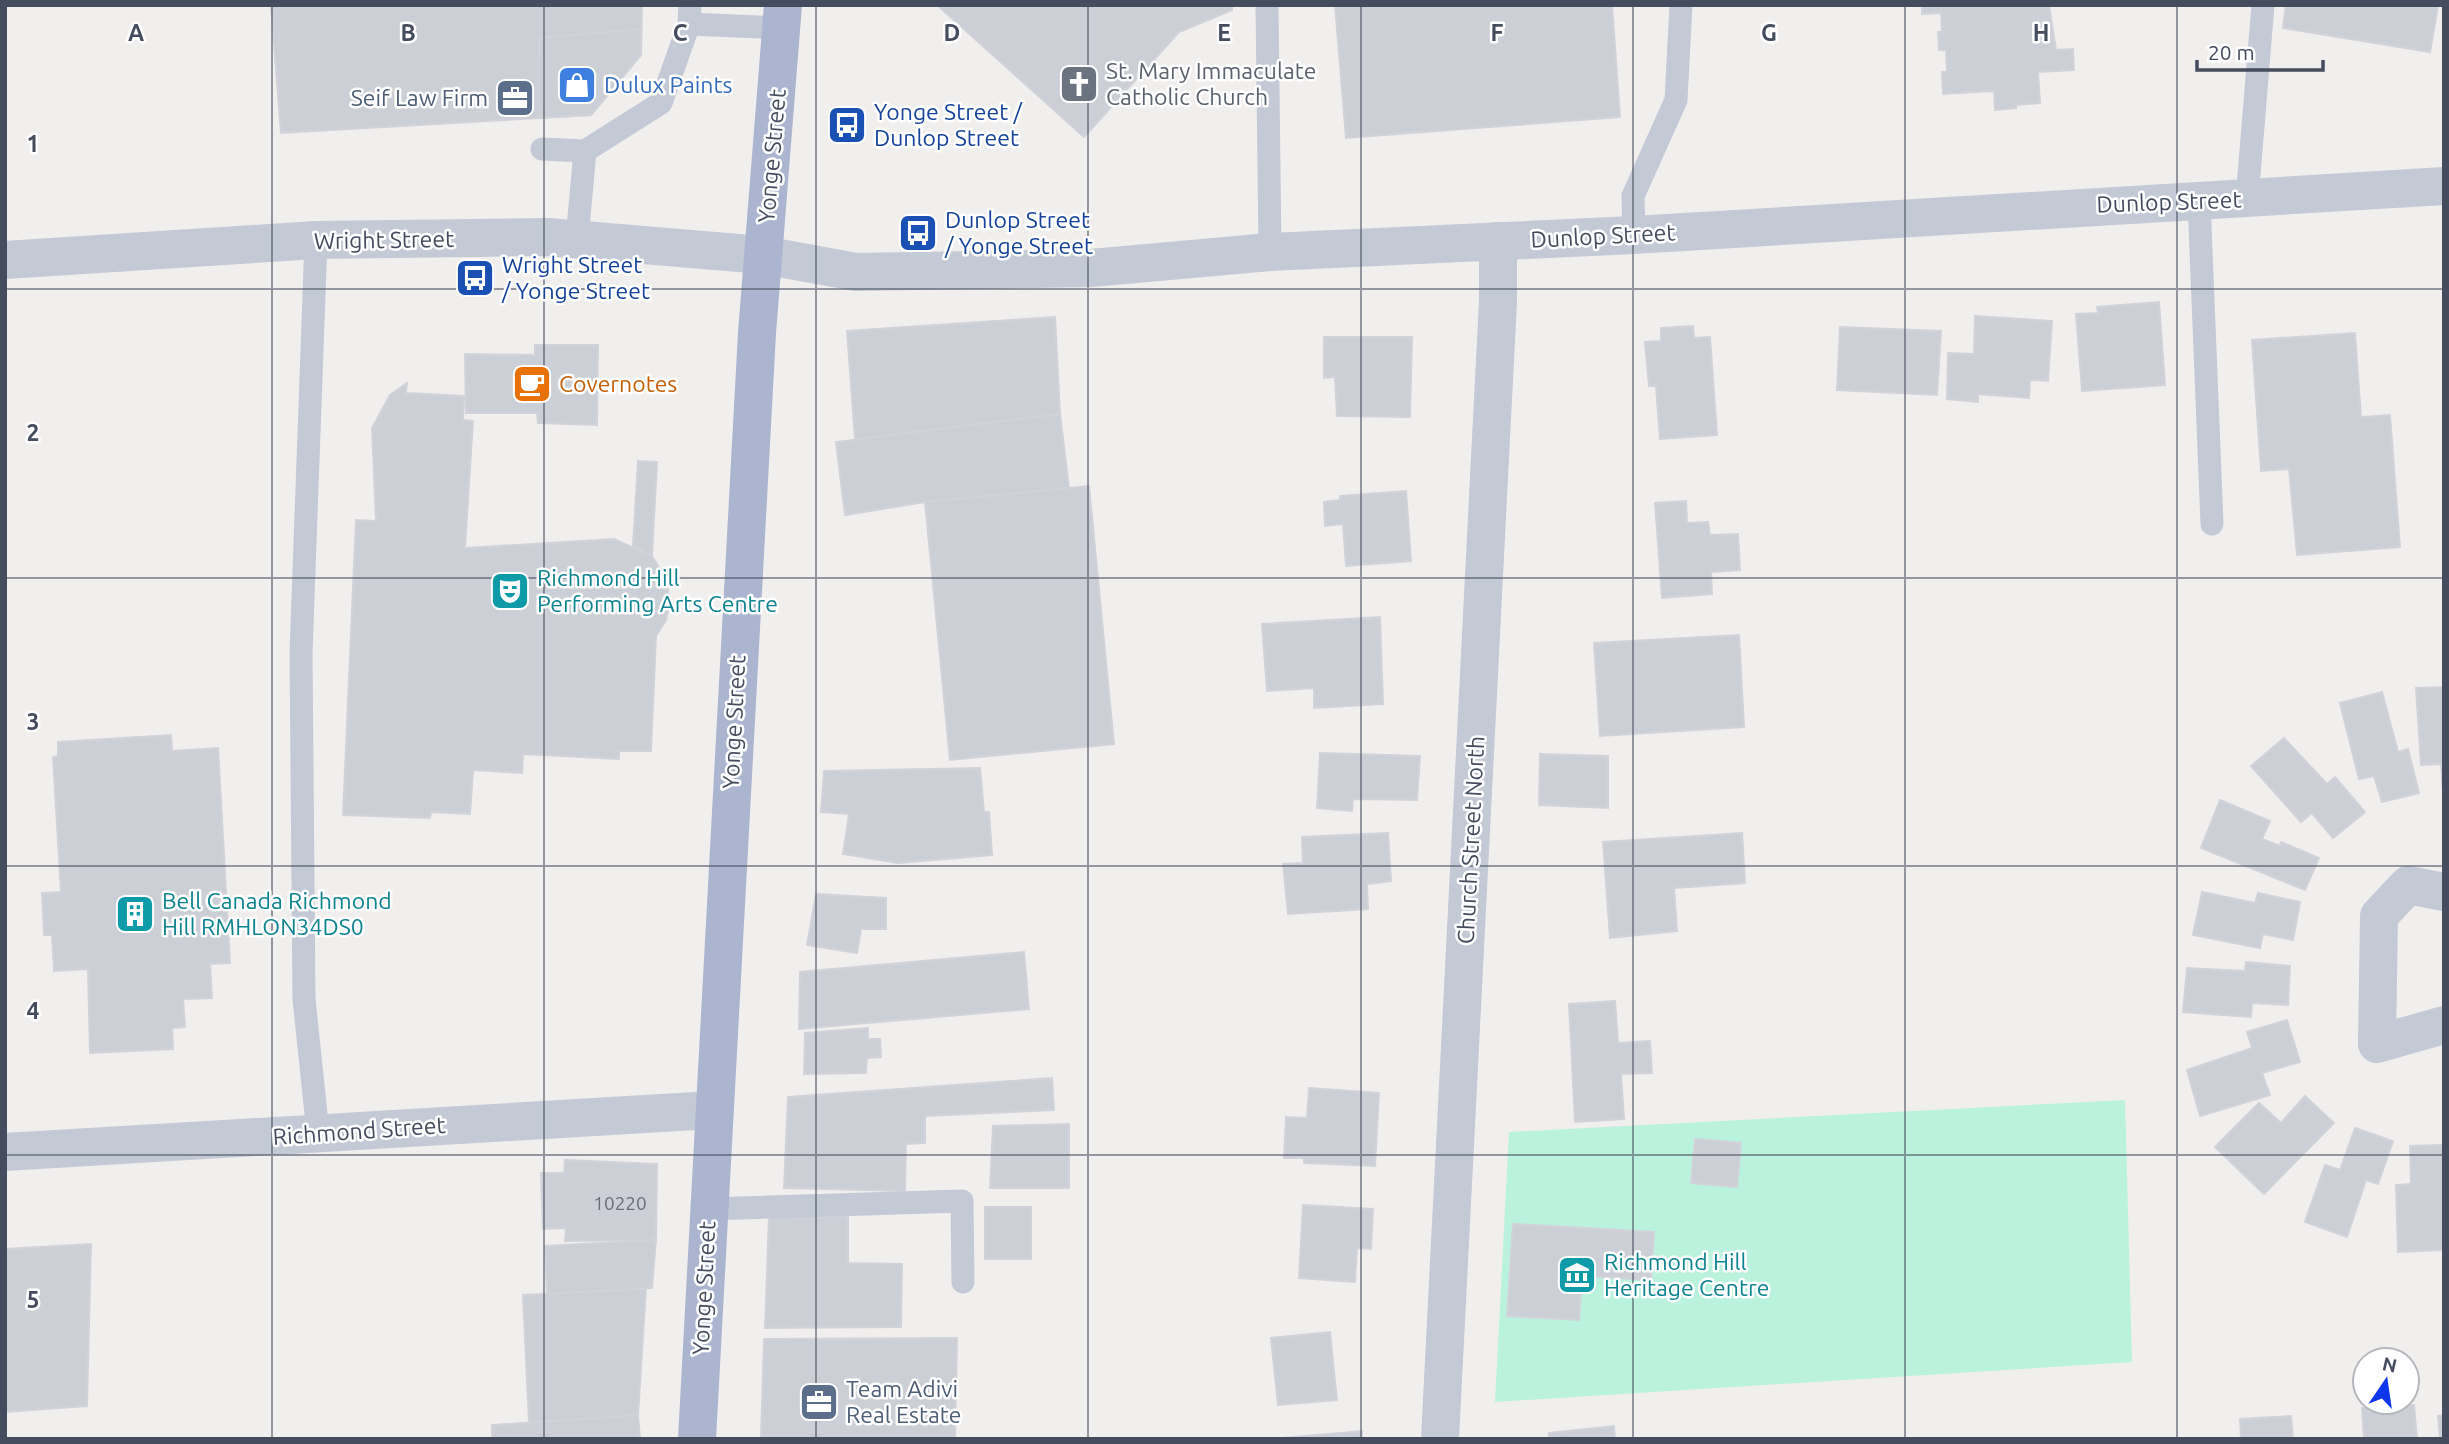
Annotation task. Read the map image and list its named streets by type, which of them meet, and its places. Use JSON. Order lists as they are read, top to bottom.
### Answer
{
  "streets": {
    "main road": ["Yonge Street"],
    "street": [
      "Dunlop Street",
      "Wright Street",
      "Church Street North",
      "Richmond Street"
    ]
  },
  "crossings": [
    ["Yonge Street", "Dunlop Street"],
    ["Yonge Street", "Wright Street"],
    ["Yonge Street", "Richmond Street"],
    ["Dunlop Street", "Wright Street"],
    ["Dunlop Street", "Church Street North"]
  ],
  "places": {
    "church": ["St. Mary Immaculate Catholic Church"],
    "shop": ["Dulux Paints"],
    "office": ["Seif Law Firm", "Team Adivi Real Estate"],
    "bus stop": ["Yonge Street / Dunlop Street", "Dunlop Street / Yonge Street", "Wright Street / Yonge Street"],
    "cafe": ["Covernotes"],
    "theatre": ["Richmond Hill Performing Arts Centre"],
    "building": ["Bell Canada Richmond Hill RMHLON34DS0"],
    "museum": ["Richmond Hill Heritage Centre"]
  },
  "house_numbers": ["10220"],
  "scale_bar": "20 m",
  "north": "top",
  "grid": {
    "columns": [
      "A",
      "B",
      "C",
      "D",
      "E",
      "F",
      "G",
      "H"
    ],
    "rows": [
      "1",
      "2",
      "3",
      "4",
      "5"
    ]
  }
}
